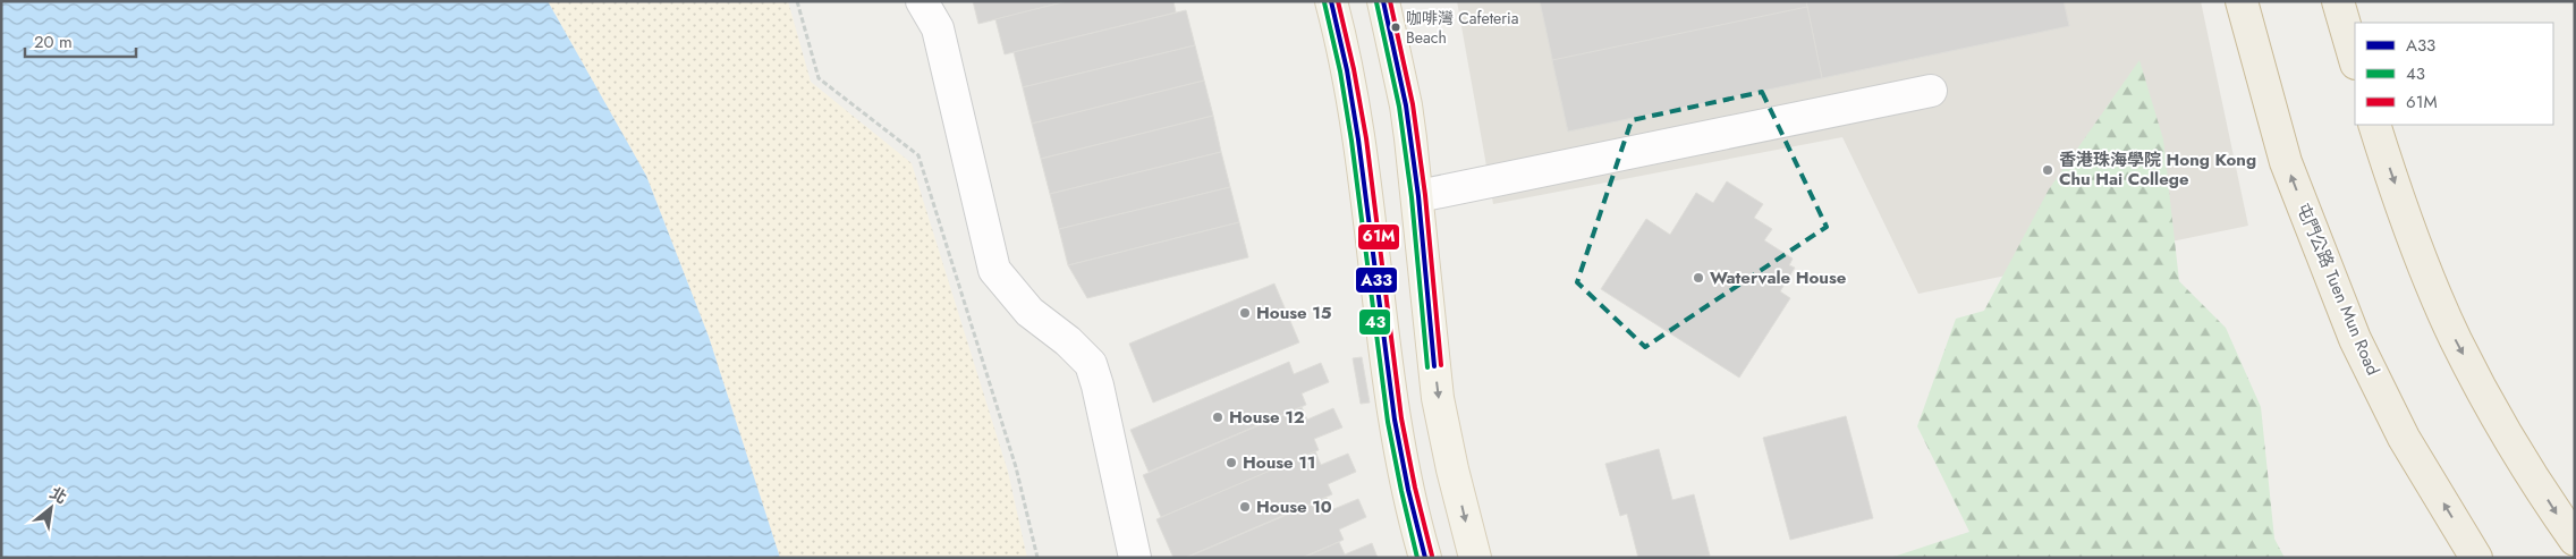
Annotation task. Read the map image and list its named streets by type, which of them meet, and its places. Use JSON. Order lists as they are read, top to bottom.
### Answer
{
  "streets": {
    "highway": ["屯門公路 Tuen Mun Road"]
  },
  "places": [
    "咖啡灣 Cafeteria Beach",
    "香港珠海學院 Hong Kong Chu Hai College",
    "Watervale House",
    "House 15",
    "House 12",
    "House 11",
    "House 10"
  ],
  "lines": ["transit line A33", "transit line 61M", "transit line 43"],
  "legend": ["A33", "43", "61M"],
  "scale_bar": "20 m",
  "north": "top right"
}
